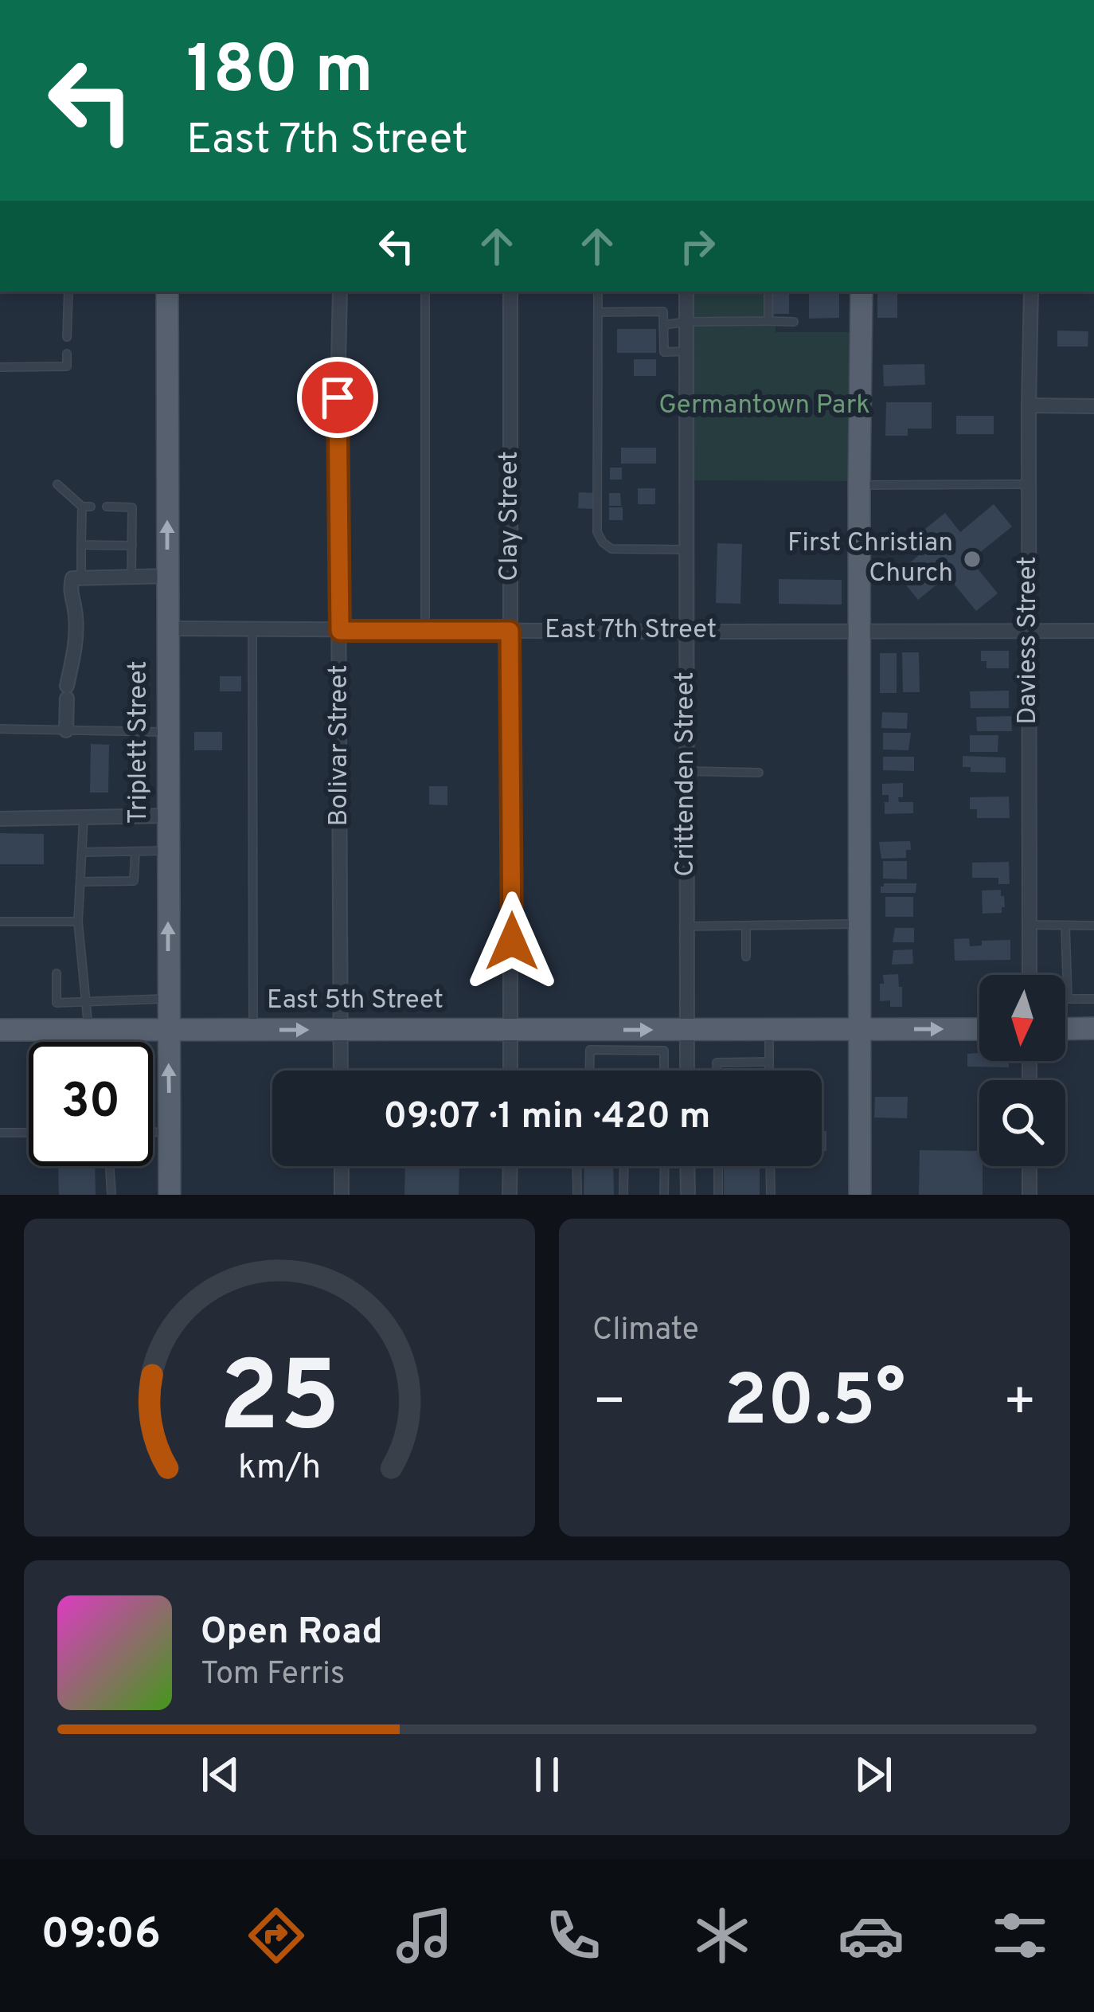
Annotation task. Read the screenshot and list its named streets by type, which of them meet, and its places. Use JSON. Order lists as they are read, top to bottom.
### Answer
{
  "streets": {
    "main road": ["Triplett Street", "East 5th Street"],
    "street": [
      "Clay Street",
      "East 7th Street",
      "Daviess Street",
      "Bolivar Street",
      "Crittenden Street"
    ]
  },
  "crossings": [
    ["Clay Street", "East 7th Street"],
    ["Clay Street", "East 5th Street"],
    ["East 7th Street", "Daviess Street"],
    ["East 7th Street", "Triplett Street"],
    ["East 7th Street", "Bolivar Street"],
    ["East 7th Street", "Crittenden Street"],
    ["Triplett Street", "East 5th Street"],
    ["Bolivar Street", "East 5th Street"],
    ["Crittenden Street", "East 5th Street"]
  ],
  "one_way": ["Triplett Street"],
  "parks": ["Germantown Park"],
  "places": ["First Christian Church"],
  "north": "bottom",
  "page": {
    "turn": ["180 m", "East 7th Street"],
    "limit": "30",
    "trip": "09:07 · 1 min · 420 m",
    "tile": "Climate",
    "heat": ["−", "20.5°", "+"],
    "song": ["Open Road", "Tom Ferris"],
    "tabs": "09:06",
    "gauge": ["25", "km/h"]
  }
}
